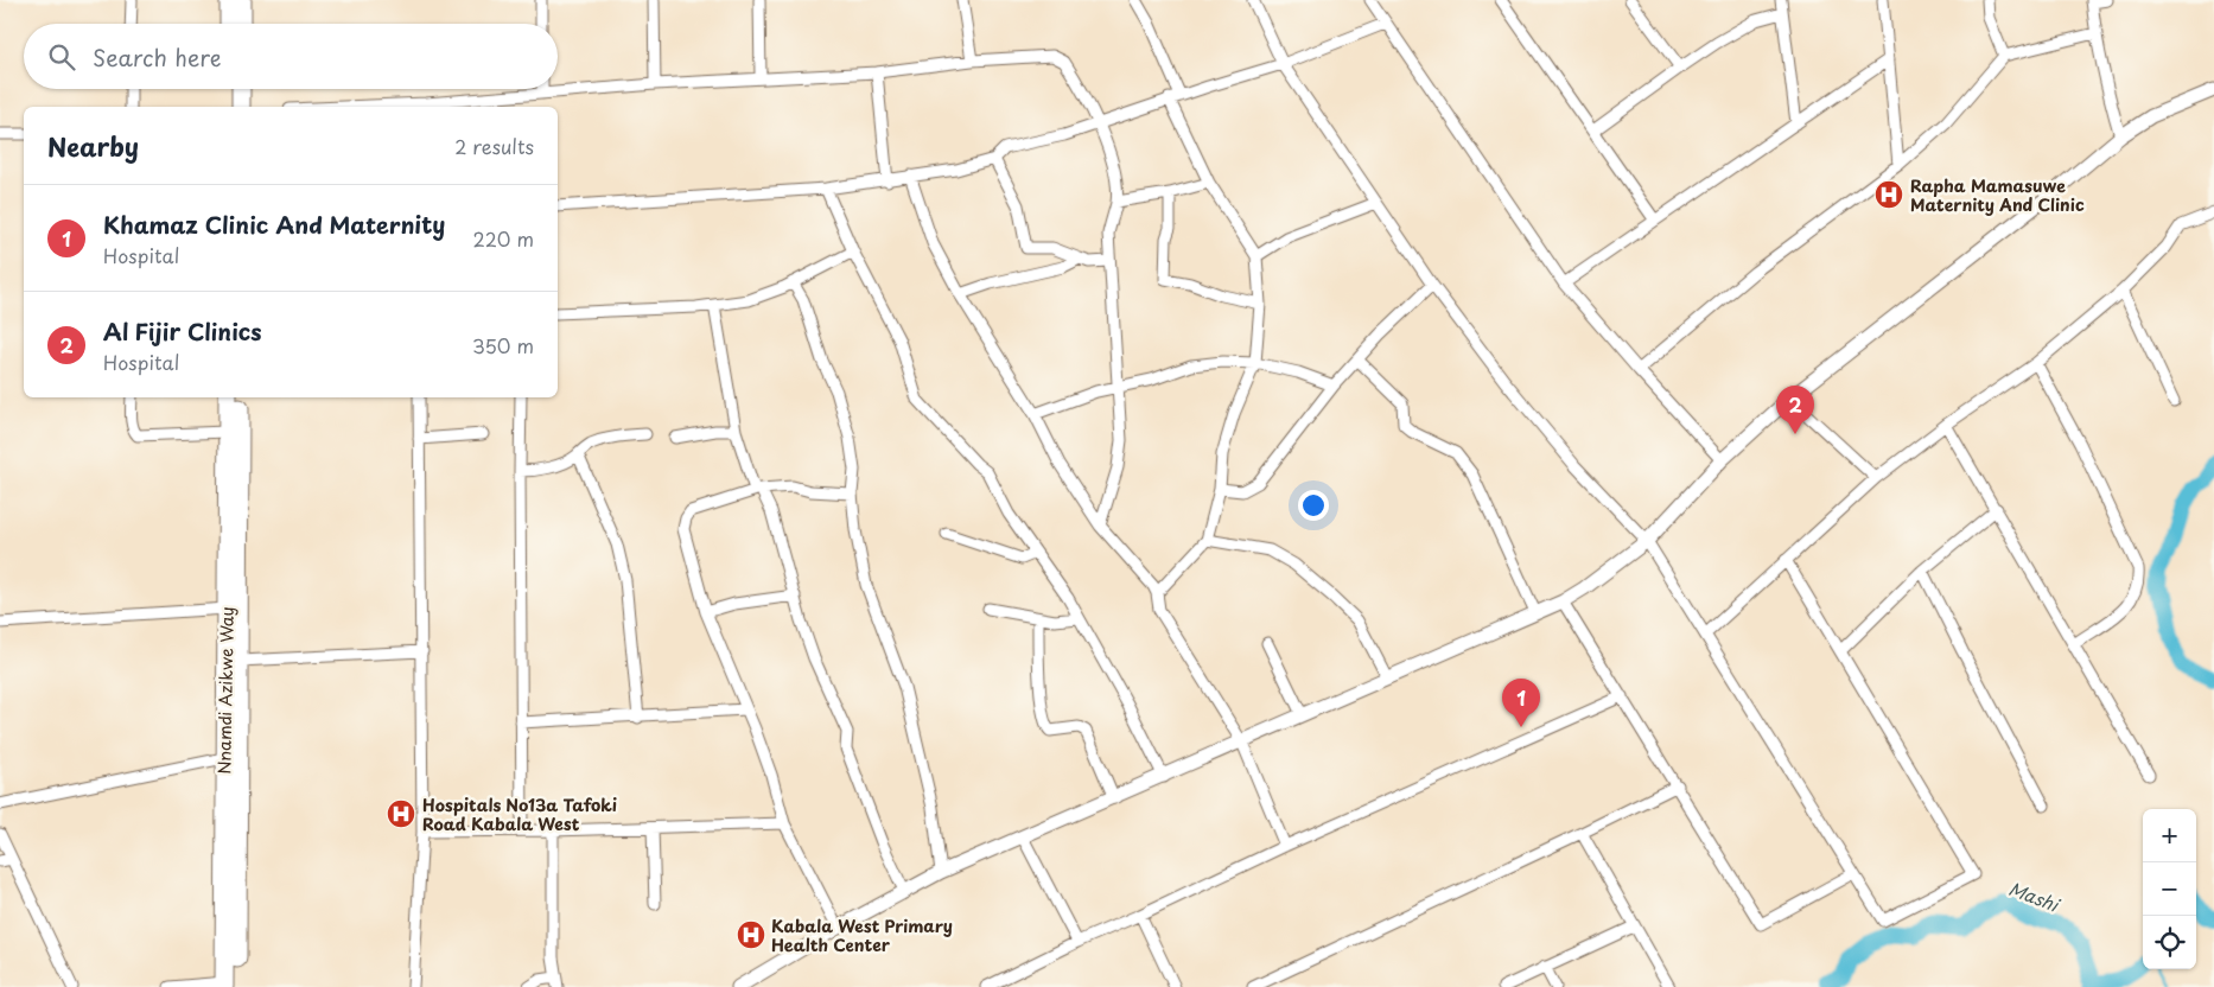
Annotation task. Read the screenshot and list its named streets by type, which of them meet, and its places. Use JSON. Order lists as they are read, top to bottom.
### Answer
{
  "streets": {
    "highway": ["Nnamdi Azikwe Way"]
  },
  "water": ["Mashi"],
  "places": {
    "hospital": ["Rapha Mamasuwe Maternity And Clinic", "Hospitals No13a Tafoki Road Kabala West", "Kabala West Primary Health Center"]
  },
  "page": {
    "search": "Search here",
    "heading": ["Nearby", "2 results"],
    "list": [
      {
        "mark": "1",
        "name": "Khamaz Clinic And Maternity",
        "note": "Hospital",
        "value": "220 m"
      },
      {
        "mark": "2",
        "name": "Al Fijir Clinics",
        "note": "Hospital",
        "value": "350 m"
      }
    ],
    "pins": ["2", "1"],
    "map_buttons": ["+", "−"]
  }
}
